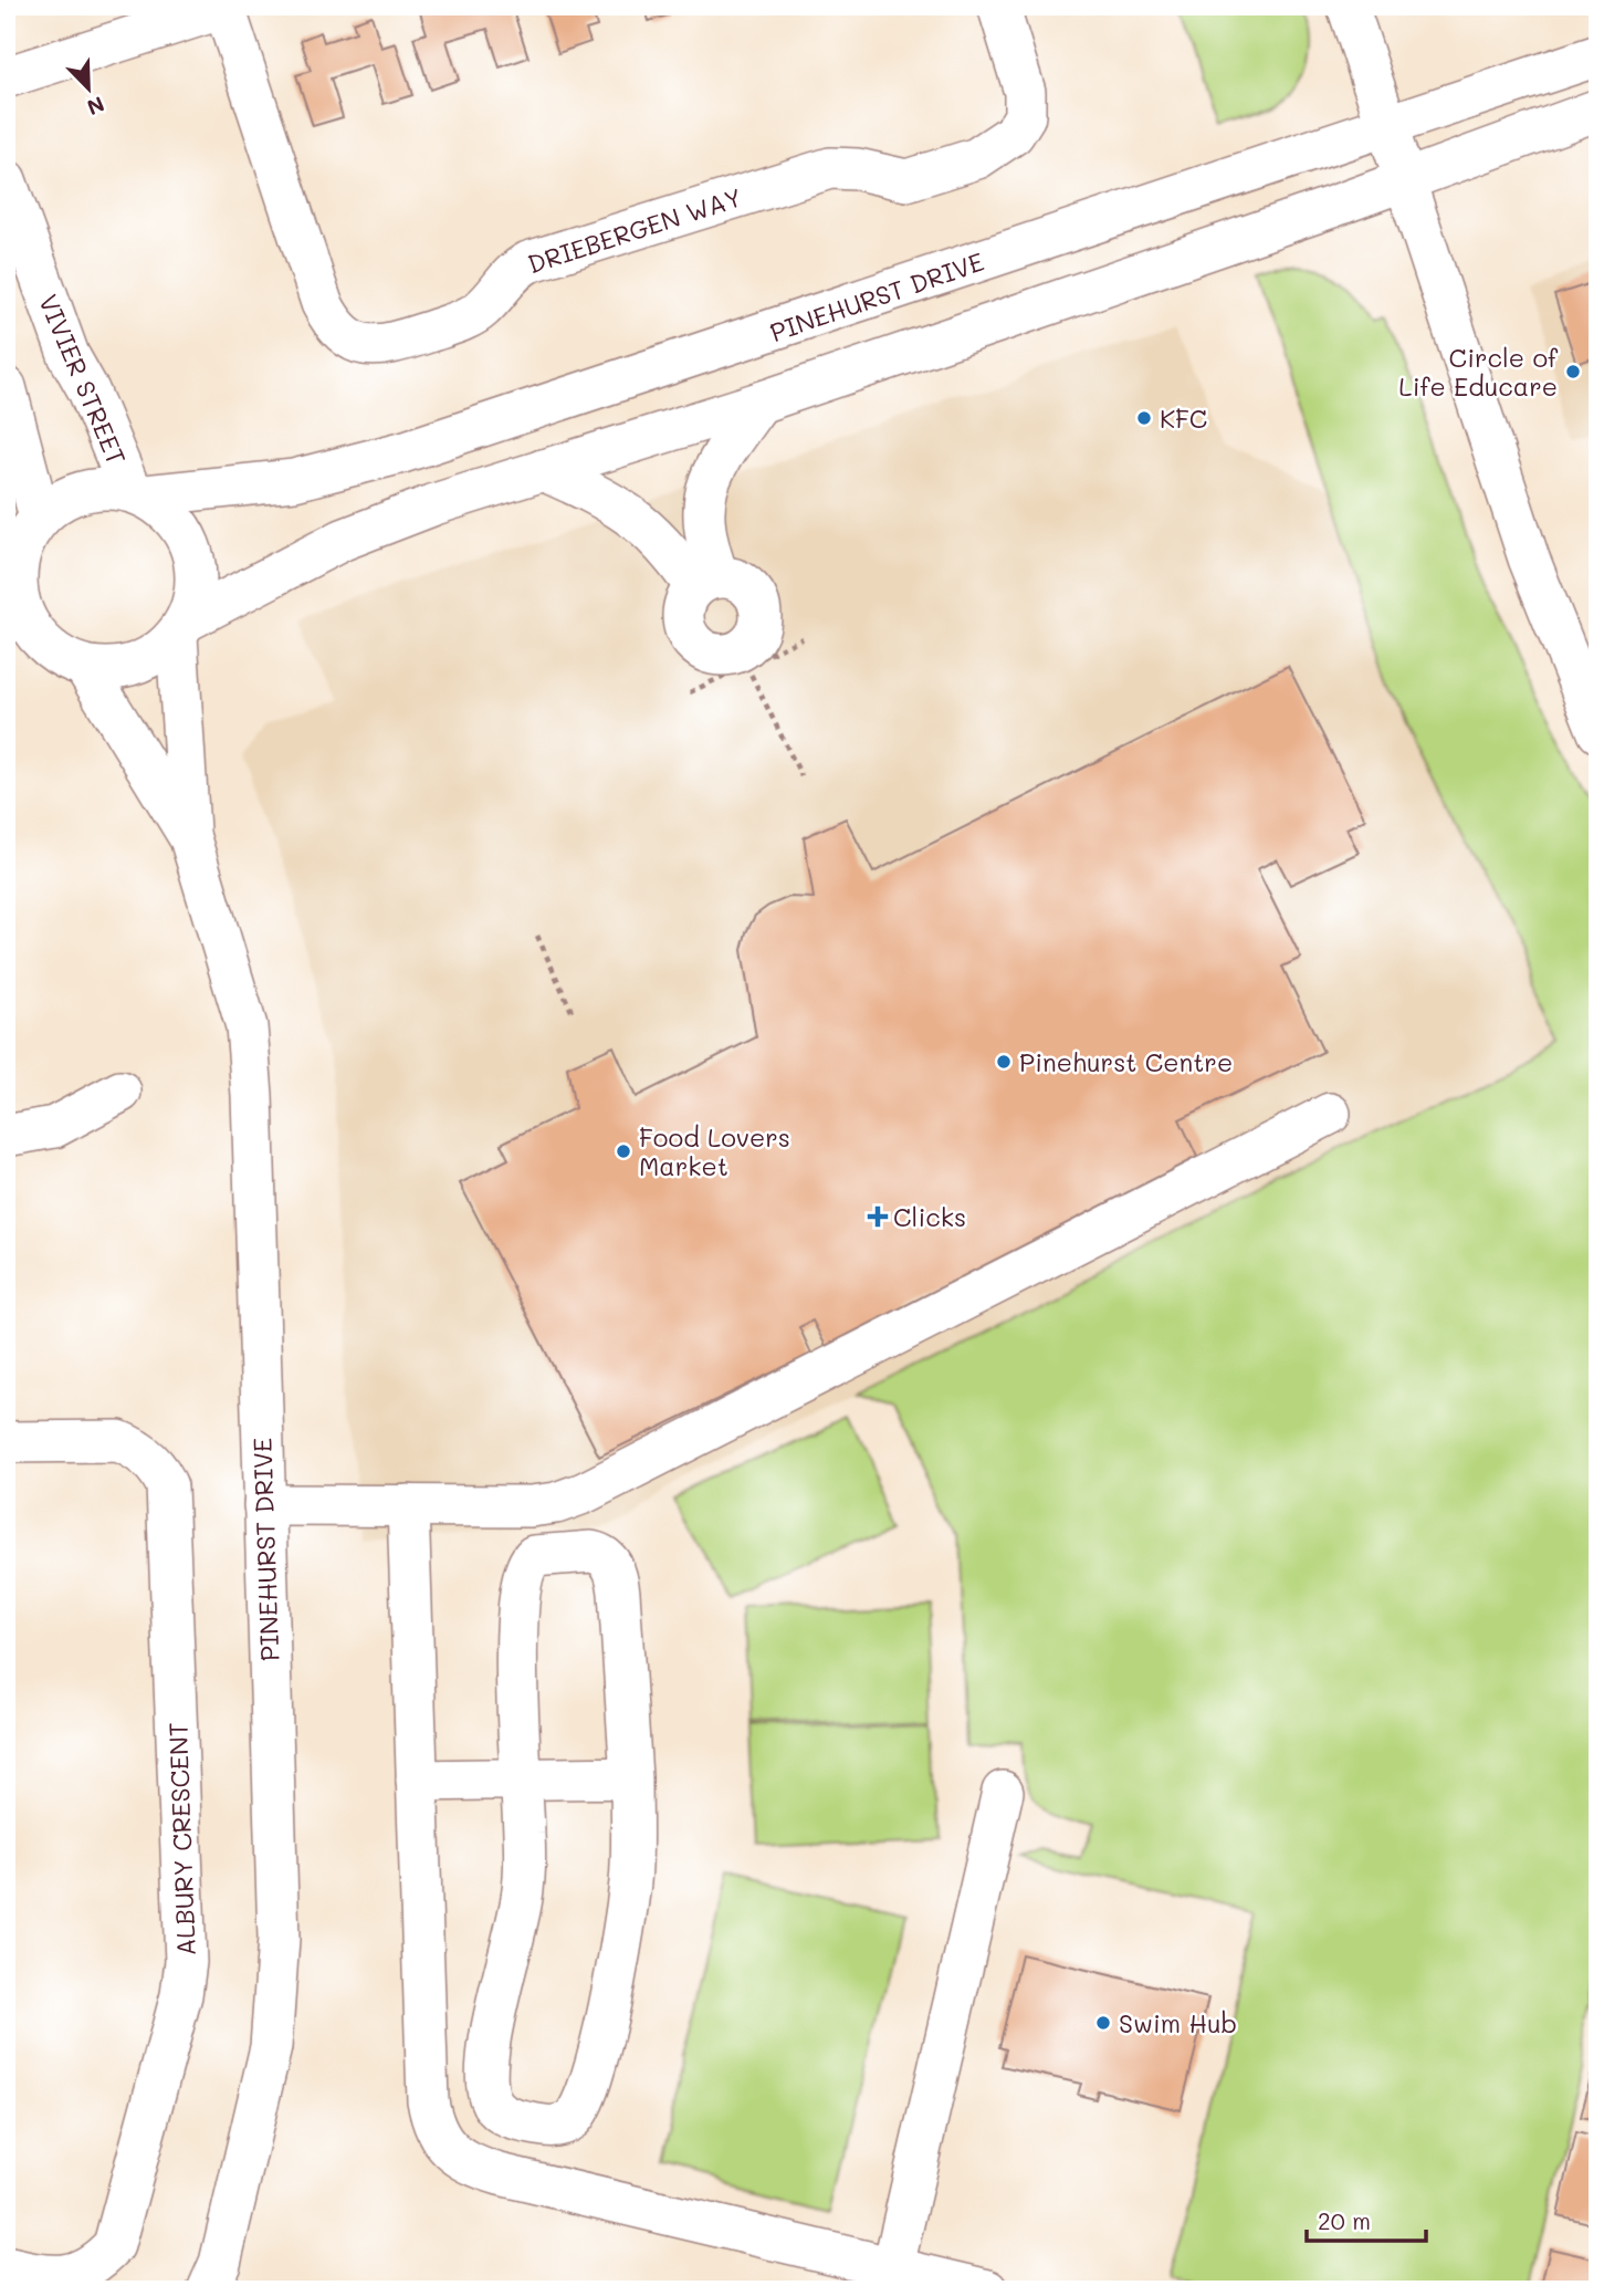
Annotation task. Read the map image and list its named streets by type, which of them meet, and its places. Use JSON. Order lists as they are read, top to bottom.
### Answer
{
  "streets": {
    "street": [
      "DRIEBERGEN WAY",
      "PINEHURST DRIVE",
      "VIVIER STREET",
      "ALBURY CRESCENT"
    ]
  },
  "crossings": [
    ["PINEHURST DRIVE", "VIVIER STREET"]
  ],
  "places": {
    "other": [
      "Circle of Life Educare",
      "KFC",
      "Pinehurst Centre",
      "Food Lovers Market",
      "Swim Hub"
    ],
    "health": ["Clicks"]
  },
  "scale_bar": "20 m",
  "north": "bottom right"
}
